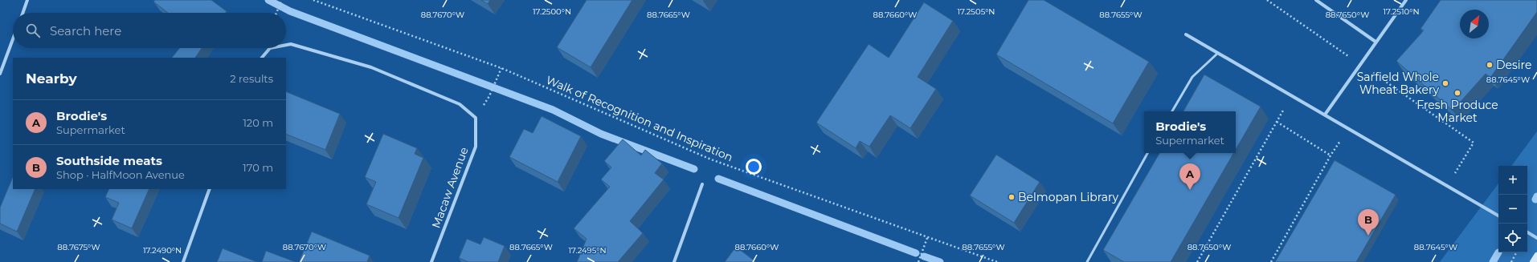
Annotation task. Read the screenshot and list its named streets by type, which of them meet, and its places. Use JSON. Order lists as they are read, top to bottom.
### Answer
{
  "streets": {
    "street": ["Macaw Avenue"],
    "path": ["Walk of Recognition and Inspiration"]
  },
  "places": [
    "Desire",
    "Sarfield Whole Wheat Bakery",
    "Fresh Produce Market",
    "Belmopan Library"
  ],
  "north": "top right",
  "page": {
    "search": "Search here",
    "heading": ["Nearby", "2 results"],
    "list": [
      {
        "mark": "A",
        "name": "Brodie's",
        "note": "Supermarket",
        "value": "120 m"
      },
      {
        "mark": "B",
        "name": "Southside meats",
        "note": "Shop · HalfMoon Avenue",
        "value": "170 m"
      }
    ],
    "popup": ["Brodie's", "Supermarket"],
    "pins": ["A", "B"],
    "map_buttons": ["+", "−"]
  },
  "coordinates": [
    "17.2500°N",
    "17.2505°N",
    "17.2510°N",
    "88.7670°W",
    "88.7665°W",
    "88.7660°W",
    "88.7655°W",
    "88.7650°W",
    "88.7645°W",
    "88.7675°W",
    "17.2490°N",
    "17.2495°N"
  ]
}
